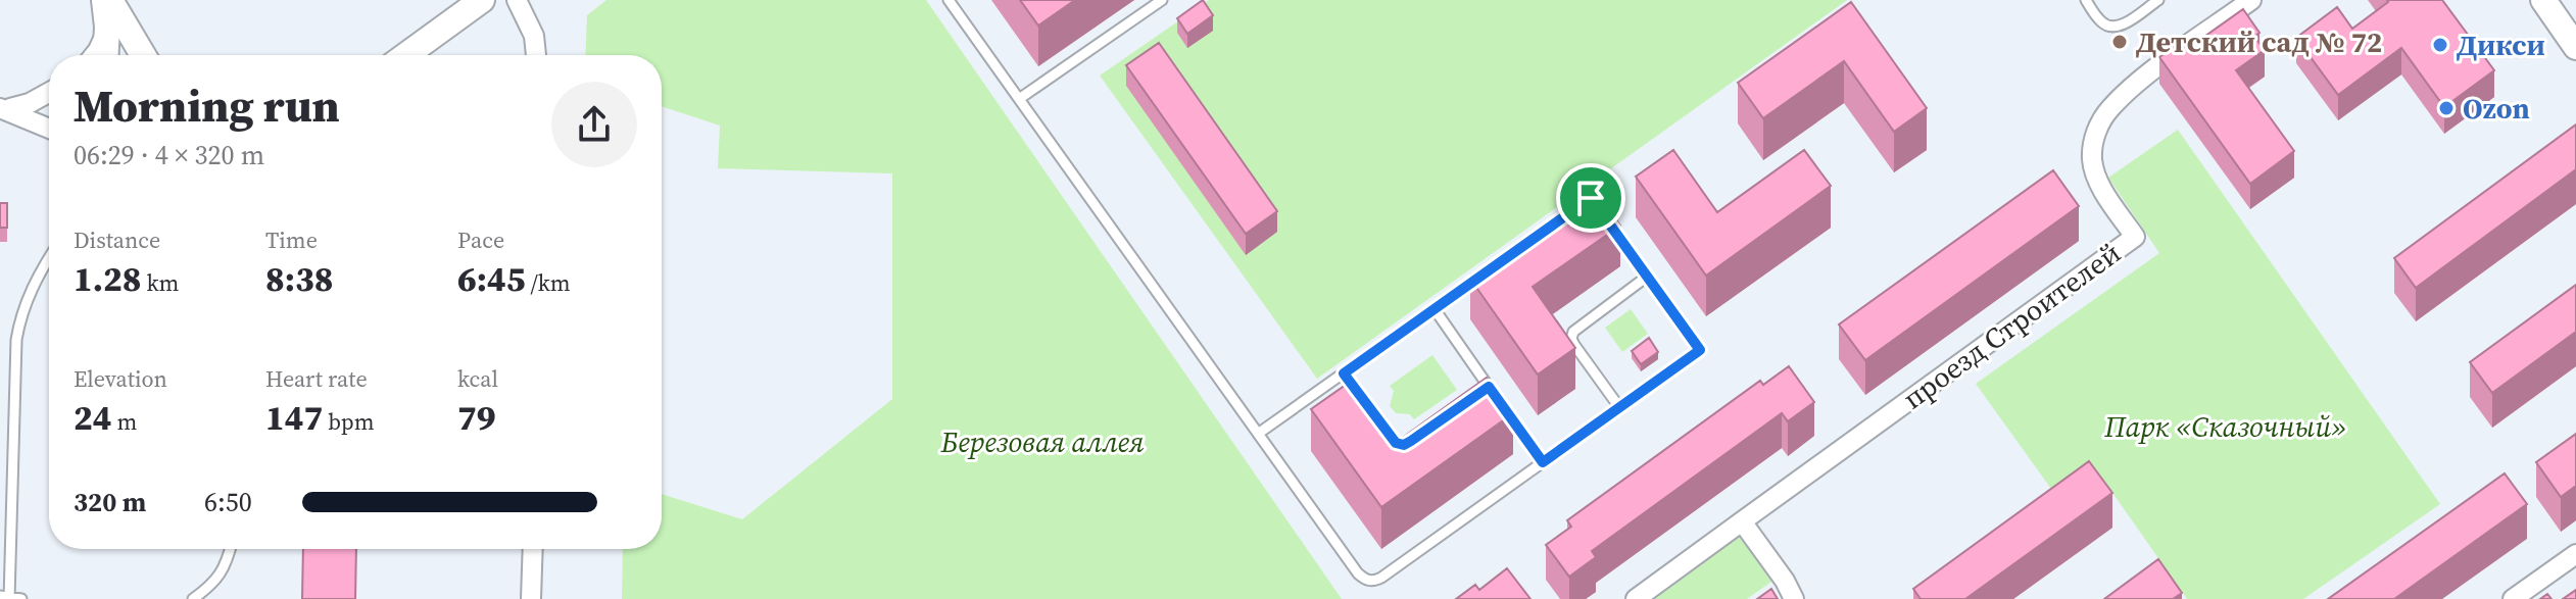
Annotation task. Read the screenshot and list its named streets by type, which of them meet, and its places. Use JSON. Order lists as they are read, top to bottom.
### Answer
{
  "streets": {
    "street": ["проезд Строителей"]
  },
  "parks": ["Парк «Сказочный»", "Березовая аллея"],
  "places": ["Детский сад № 72", "Дикси", "Ozon"],
  "page": {
    "heading": ["Morning run", "06:29 · 4 × 320 m"],
    "stats": [
      ["Distance", "1.28 km"],
      ["Time", "8:38"],
      ["Pace", "6:45 /km"],
      ["Elevation", "24 m"],
      ["Heart rate", "147 bpm"],
      ["kcal", "79"]
    ],
    "list": [
      {
        "name": "320 m",
        "note": "6:50"
      }
    ]
  }
}
